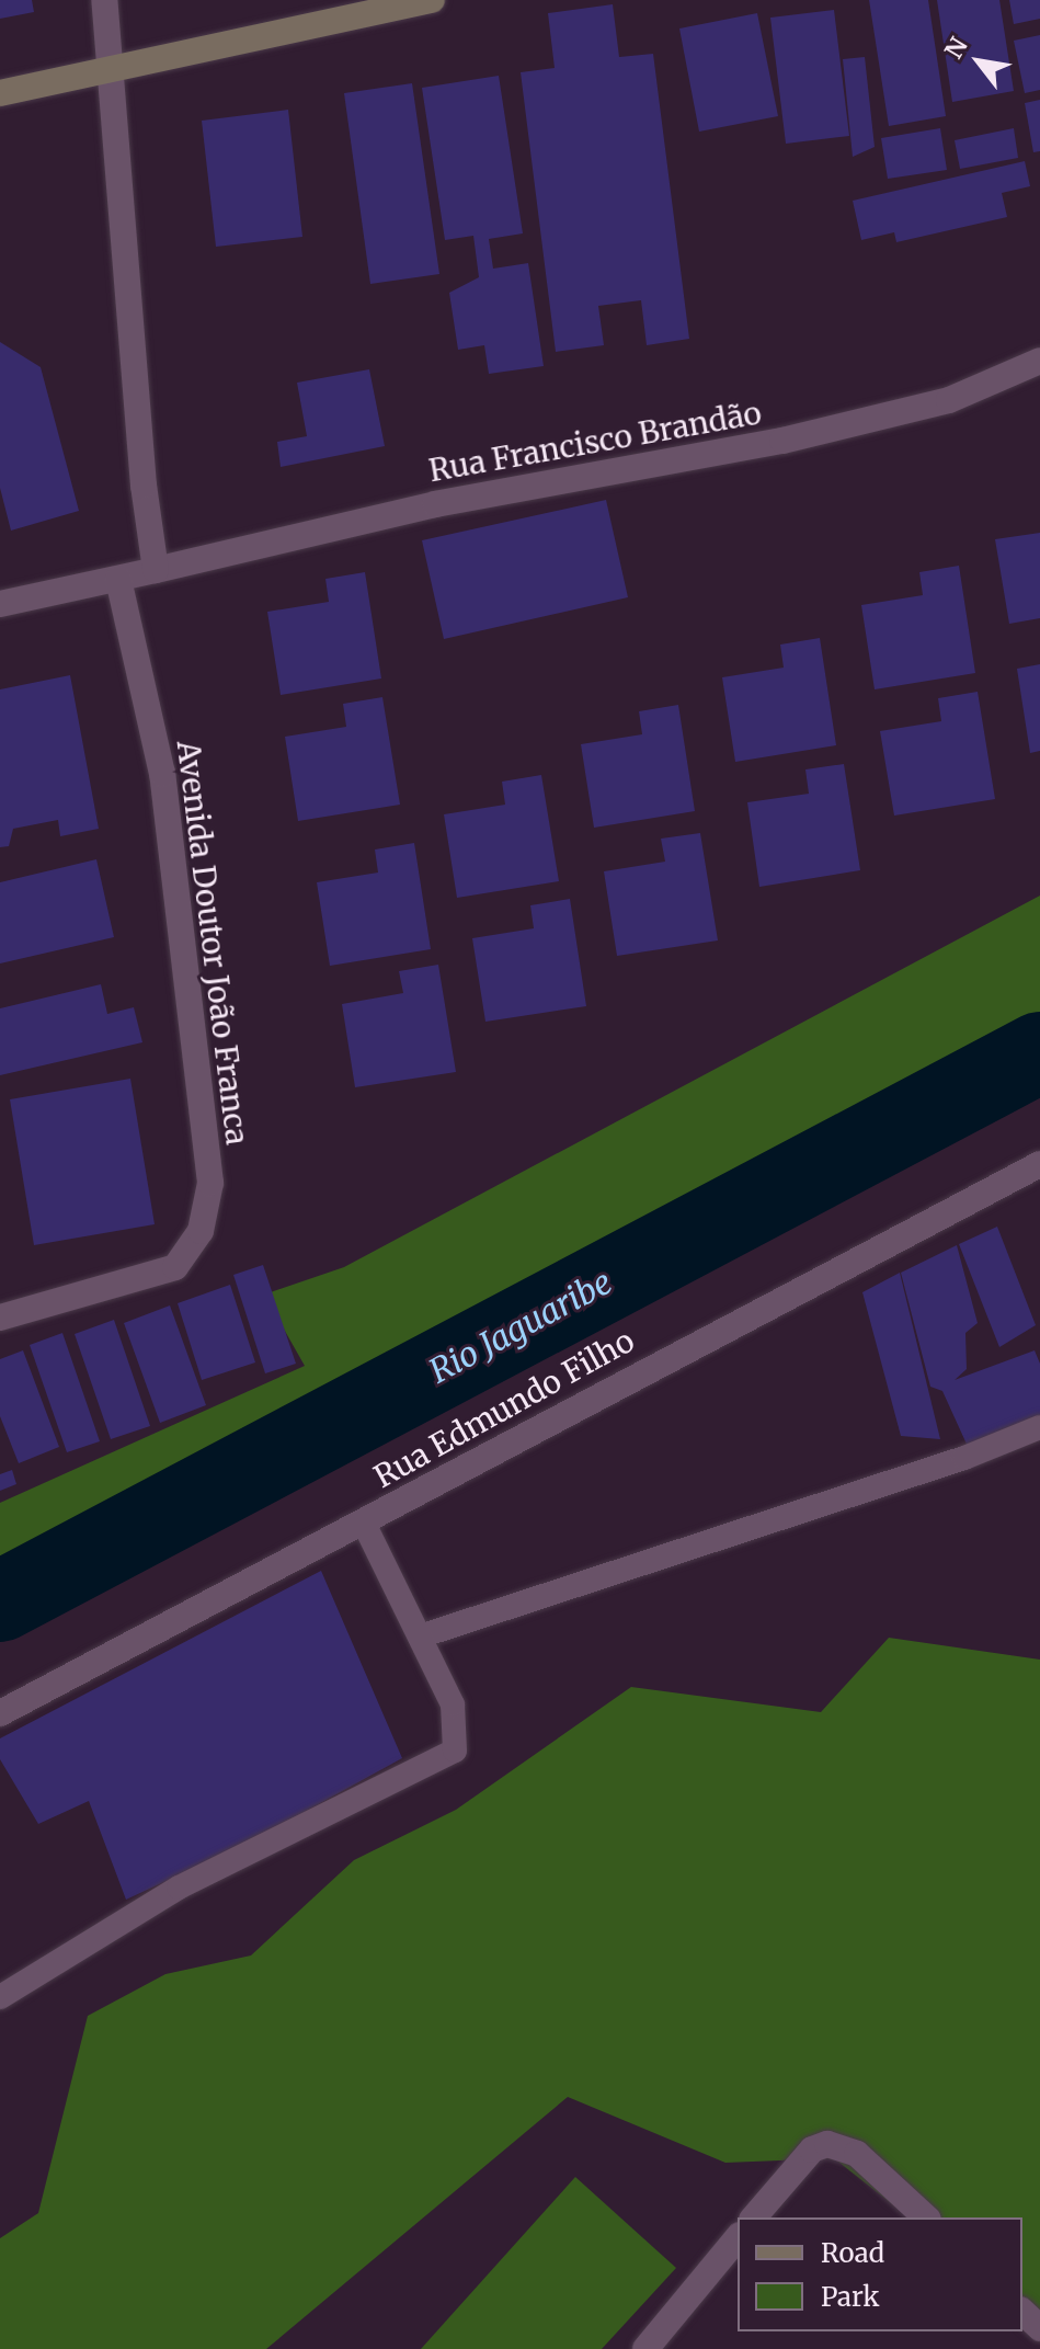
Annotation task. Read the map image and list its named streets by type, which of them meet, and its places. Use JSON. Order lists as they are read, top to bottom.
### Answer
{
  "streets": {
    "street": ["Rua Francisco Brandão", "Avenida Doutor João Franca", "Rua Edmundo Filho"]
  },
  "crossings": [
    ["Rua Francisco Brandão", "Avenida Doutor João Franca"]
  ],
  "water": ["Rio Jaguaribe"],
  "legend": ["Road", "Park"],
  "north": "top left"
}
